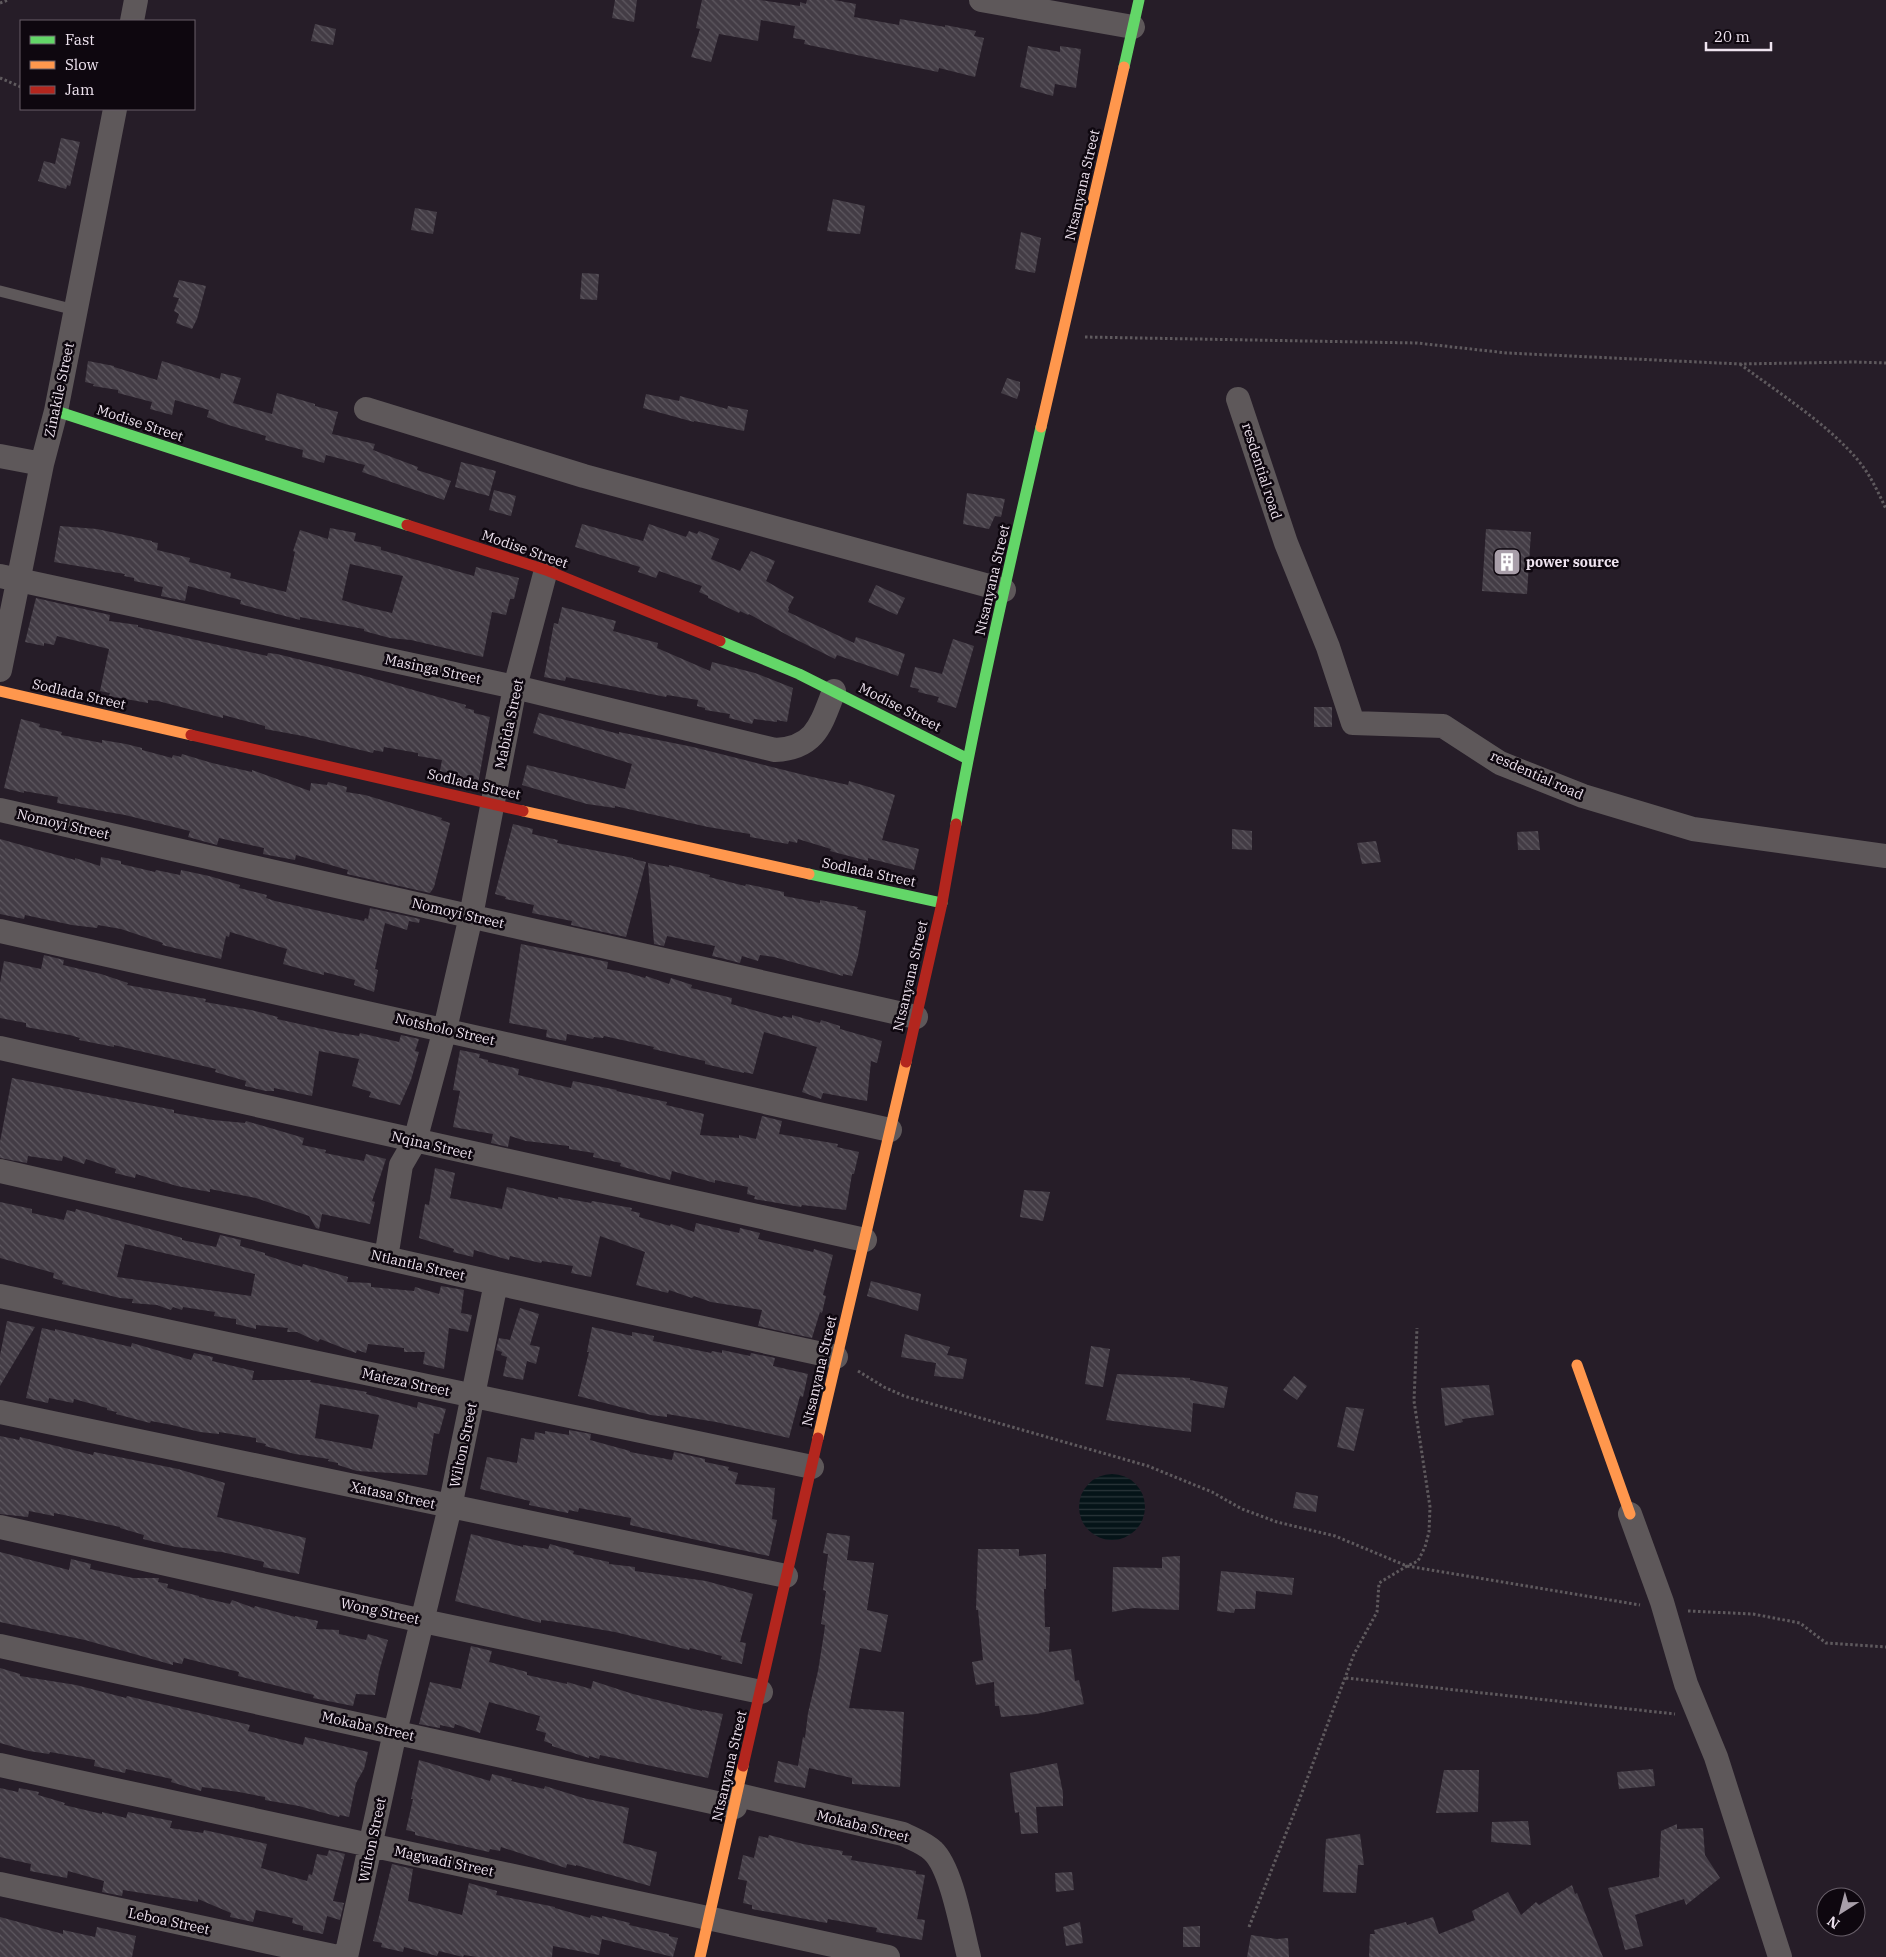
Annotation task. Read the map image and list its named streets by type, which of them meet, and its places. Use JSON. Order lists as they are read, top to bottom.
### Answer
{
  "streets": {
    "street": [
      "Ntsanyana Street",
      "Zinakile Street",
      "Modise Street",
      "resdential road",
      "Masinga Street",
      "Sodlada Street",
      "Mabida Street",
      "Nomoyi Street",
      "Notsholo Street",
      "Nqina Street",
      "Ntlantla Street",
      "Mateza Street",
      "Wilton Street",
      "Xatasa Street",
      "Wong Street",
      "Mokaba Street",
      "Magwadi Street",
      "Leboa Street"
    ]
  },
  "crossings": [
    ["Ntsanyana Street", "Modise Street"],
    ["Ntsanyana Street", "Sodlada Street"],
    ["Ntsanyana Street", "Nomoyi Street"],
    ["Ntsanyana Street", "Notsholo Street"],
    ["Ntsanyana Street", "Nqina Street"],
    ["Ntsanyana Street", "Ntlantla Street"],
    ["Ntsanyana Street", "Mateza Street"],
    ["Ntsanyana Street", "Xatasa Street"],
    ["Ntsanyana Street", "Wong Street"],
    ["Ntsanyana Street", "Mokaba Street"],
    ["Ntsanyana Street", "Magwadi Street"],
    ["Zinakile Street", "Modise Street"],
    ["Zinakile Street", "Masinga Street"],
    ["Modise Street", "Masinga Street"],
    ["Modise Street", "Mabida Street"],
    ["Masinga Street", "Mabida Street"],
    ["Sodlada Street", "Mabida Street"],
    ["Mabida Street", "Nomoyi Street"],
    ["Mabida Street", "Notsholo Street"],
    ["Mabida Street", "Nqina Street"],
    ["Mabida Street", "Ntlantla Street"],
    ["Ntlantla Street", "Wilton Street"],
    ["Mateza Street", "Wilton Street"],
    ["Wilton Street", "Xatasa Street"],
    ["Wilton Street", "Wong Street"],
    ["Wilton Street", "Mokaba Street"],
    ["Wilton Street", "Magwadi Street"]
  ],
  "places": {
    "building": ["power source"]
  },
  "legend": ["Fast", "Slow", "Jam"],
  "scale_bar": "20 m",
  "north": "bottom left"
}
